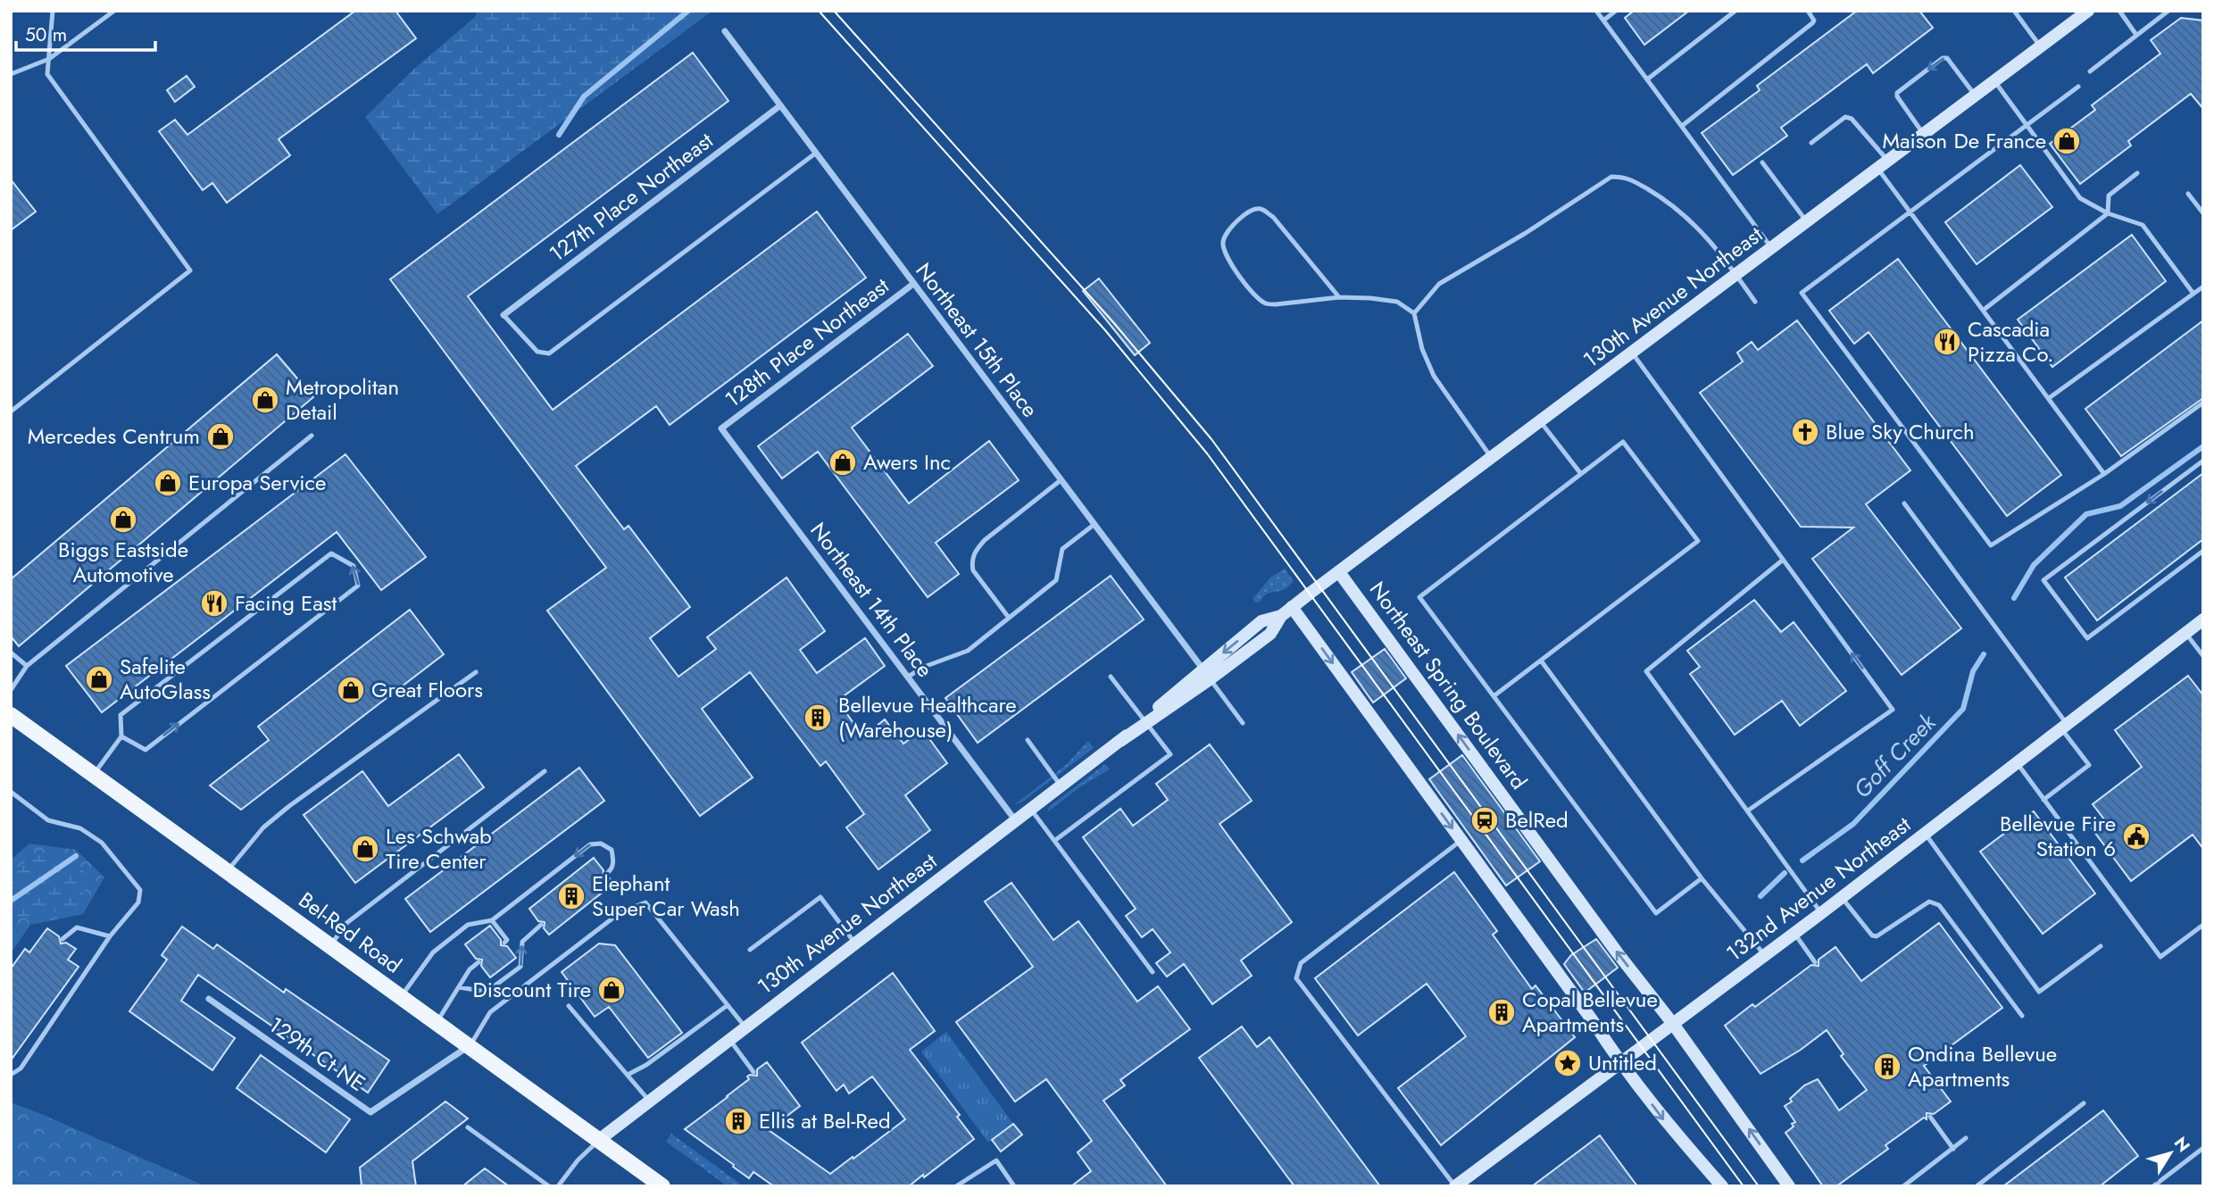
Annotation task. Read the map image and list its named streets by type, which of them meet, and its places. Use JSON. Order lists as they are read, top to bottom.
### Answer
{
  "streets": {
    "main road": ["Bel-Red Road"],
    "street": [
      "127th Place Northeast",
      "130th Avenue Northeast",
      "Northeast 15th Place",
      "128th Place Northeast",
      "Northeast 14th Place",
      "Northeast Spring Boulevard",
      "132nd Avenue Northeast",
      "129th Ct NE"
    ]
  },
  "crossings": [
    ["127th Place Northeast", "Northeast 15th Place"],
    ["130th Avenue Northeast", "Northeast 15th Place"],
    ["130th Avenue Northeast", "Northeast 14th Place"],
    ["130th Avenue Northeast", "Northeast Spring Boulevard"],
    ["130th Avenue Northeast", "Bel-Red Road"],
    ["Northeast 15th Place", "128th Place Northeast"],
    ["128th Place Northeast", "Northeast 14th Place"],
    ["Northeast Spring Boulevard", "132nd Avenue Northeast"],
    ["Bel-Red Road", "129th Ct NE"]
  ],
  "water": ["Goff Creek"],
  "places": {
    "shop": [
      "Maison De France",
      "Metropolitan Detail",
      "Mercedes Centrum",
      "Awers Inc",
      "Europa Service",
      "Biggs Eastside Automotive",
      "Safelite AutoGlass",
      "Great Floors",
      "Les Schwab Tire Center",
      "Discount Tire"
    ],
    "restaurant": ["Cascadia Pizza Co.", "Facing East"],
    "church": ["Blue Sky Church"],
    "building": [
      "Bellevue Healthcare (Warehouse)",
      "Elephant Super Car Wash",
      "Copal Bellevue Apartments",
      "Ondina Bellevue Apartments",
      "Ellis at Bel-Red"
    ],
    "station": ["BelRed"],
    "public building": ["Bellevue Fire Station 6"],
    "place": ["Untitled"]
  },
  "scale_bar": "50 m",
  "north": "top right"
}
